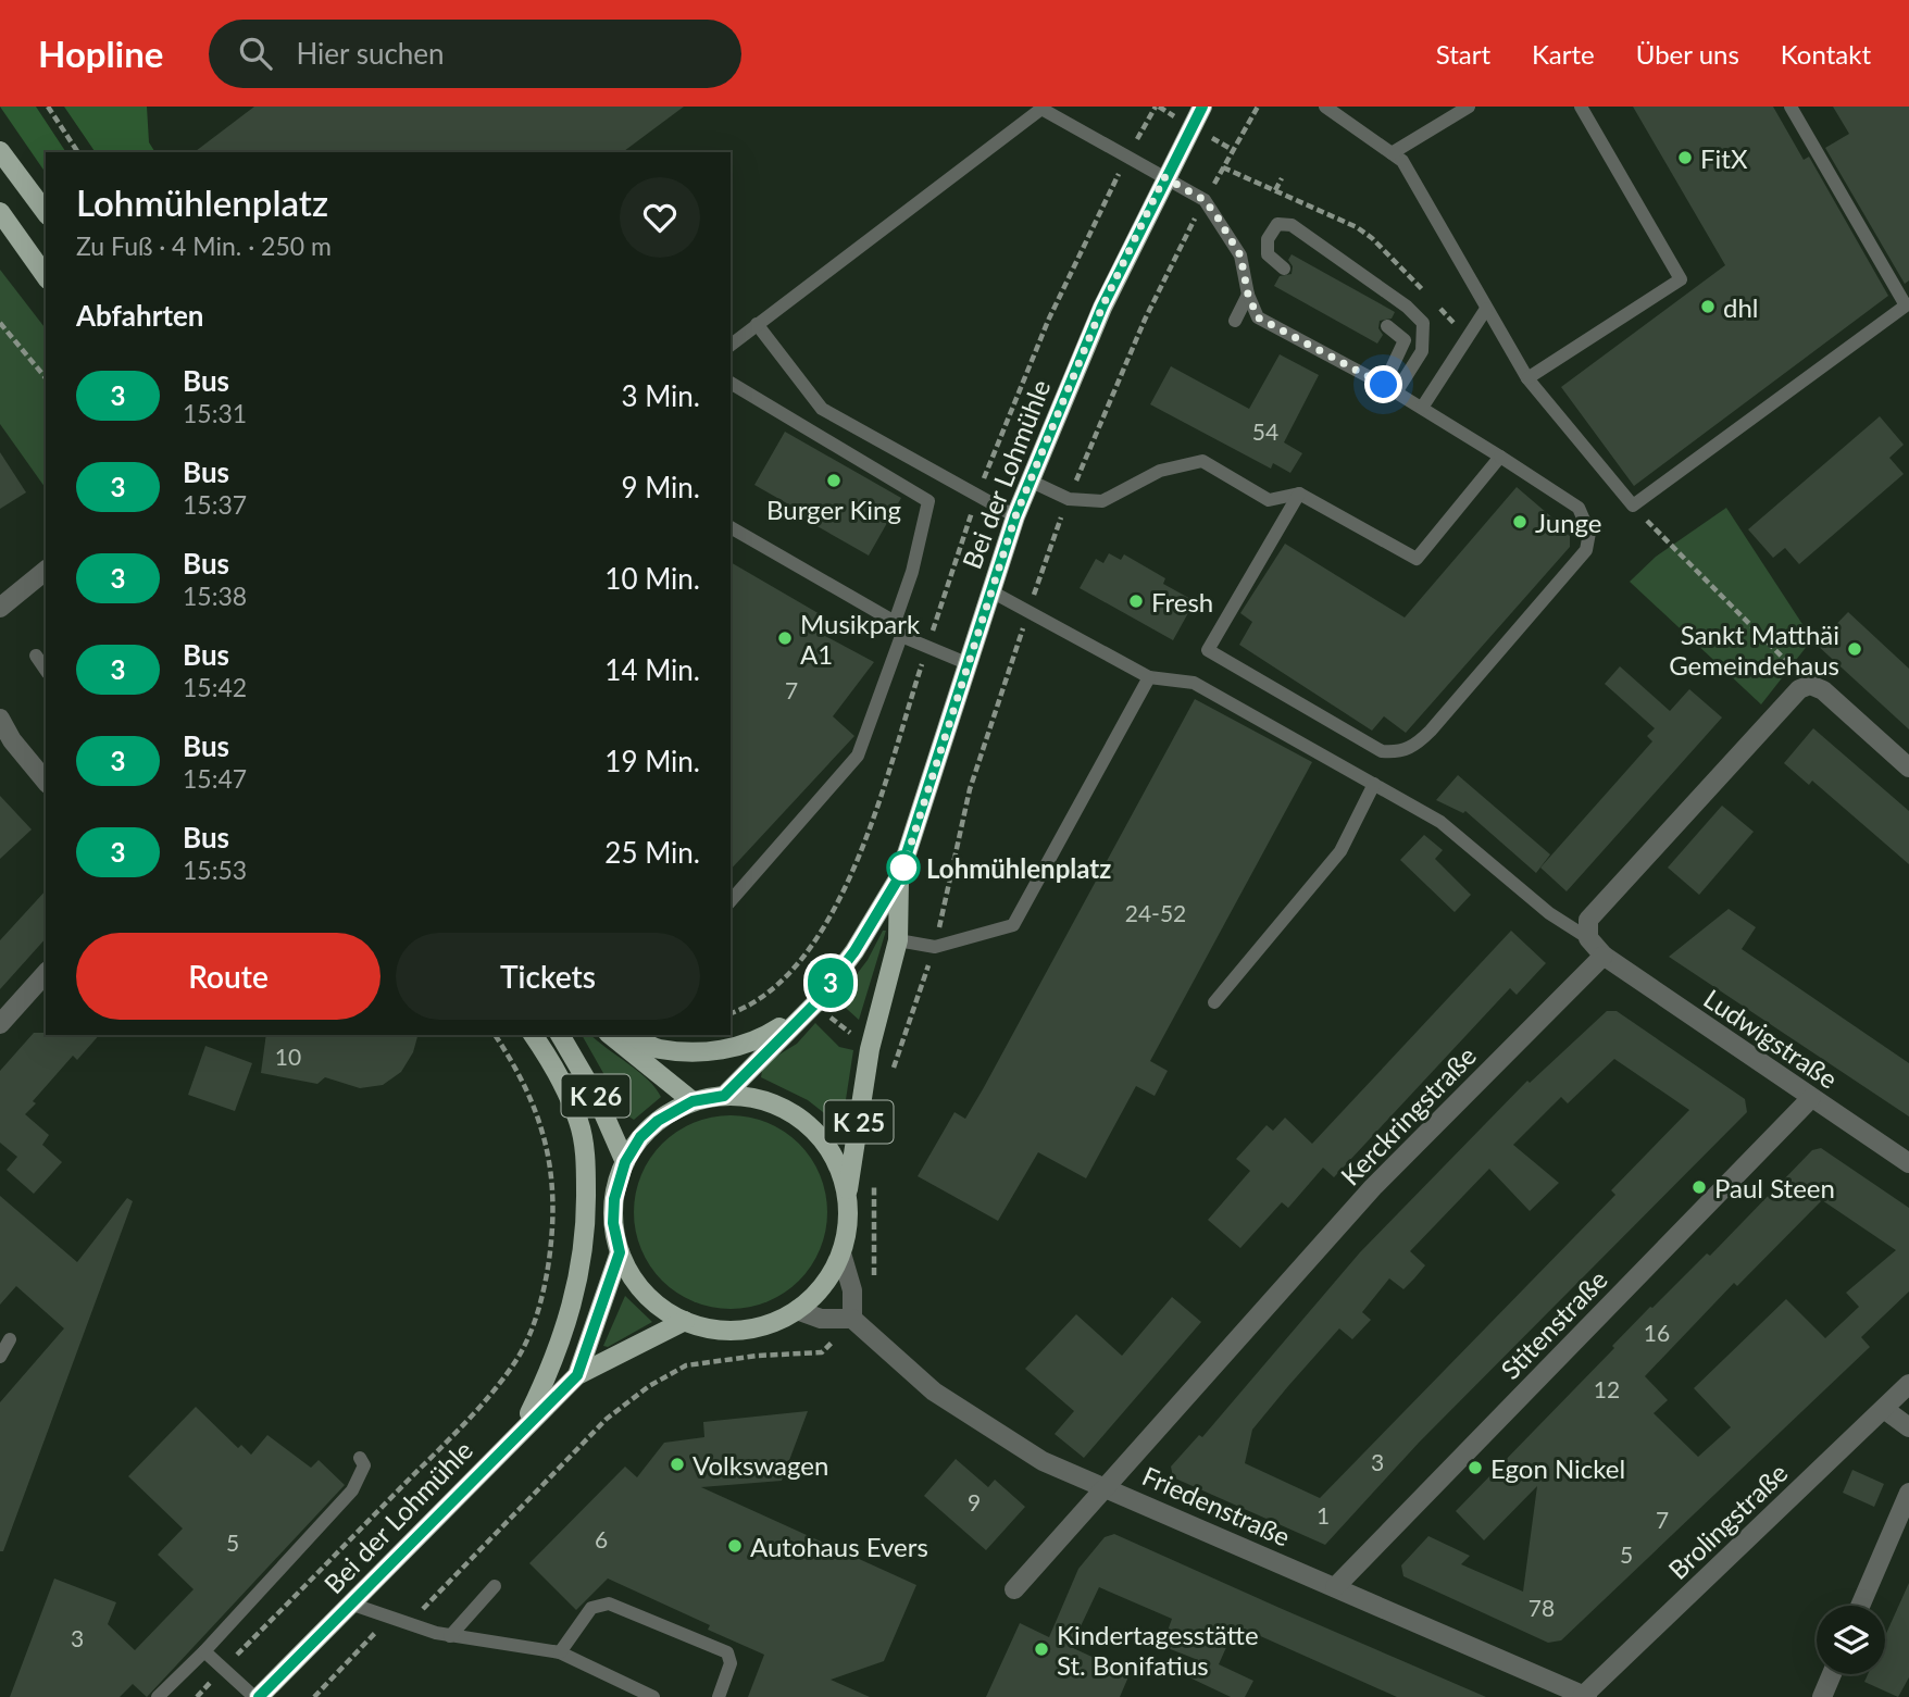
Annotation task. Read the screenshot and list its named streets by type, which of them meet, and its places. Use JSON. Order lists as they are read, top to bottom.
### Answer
{
  "streets": {
    "main road": ["Bei der Lohmühle", "K 26", "K 25"],
    "street": [
      "Ludwigstraße",
      "Kerckringstraße",
      "Stitenstraße",
      "Friedenstraße",
      "Brolingstraße"
    ]
  },
  "crossings": [
    ["Bei der Lohmühle", "K 26"],
    ["Bei der Lohmühle", "K 25"],
    ["Ludwigstraße", "Kerckringstraße"],
    ["Ludwigstraße", "Stitenstraße"],
    ["Kerckringstraße", "Friedenstraße"],
    ["Stitenstraße", "Friedenstraße"],
    ["Friedenstraße", "Brolingstraße"]
  ],
  "places": [
    "FitX",
    "dhl",
    "Burger King",
    "Junge",
    "Fresh",
    "Musikpark A1",
    "Sankt Matthäi Gemeindehaus",
    "Lohmühlenplatz",
    "Paul Steen",
    "Volkswagen",
    "Egon Nickel",
    "Autohaus Evers",
    "Kindertagesstätte St. Bonifatius"
  ],
  "lines": ["bus line 3"],
  "house_numbers": [
    "54",
    "7",
    "24-52",
    "10",
    "16",
    "12",
    "3",
    "9",
    "1",
    "7",
    "6",
    "5",
    "5",
    "78",
    "3"
  ],
  "page": {
    "header": "Hopline",
    "search": "Hier suchen",
    "nav": [
      "Start",
      "Karte",
      "Über uns",
      "Kontakt"
    ],
    "on_map": "3",
    "heading": [
      ["Lohmühlenplatz", "Zu Fuß · 4 Min. · 250 m"],
      "Abfahrten"
    ],
    "list": [
      {
        "mark": "3",
        "name": "Bus",
        "note": "15:31",
        "value": "3 Min."
      },
      {
        "mark": "3",
        "name": "Bus",
        "note": "15:37",
        "value": "9 Min."
      },
      {
        "mark": "3",
        "name": "Bus",
        "note": "15:38",
        "value": "10 Min."
      },
      {
        "mark": "3",
        "name": "Bus",
        "note": "15:42",
        "value": "14 Min."
      },
      {
        "mark": "3",
        "name": "Bus",
        "note": "15:47",
        "value": "19 Min."
      },
      {
        "mark": "3",
        "name": "Bus",
        "note": "15:53",
        "value": "25 Min."
      }
    ],
    "buttons": ["Route", "Tickets"]
  }
}
